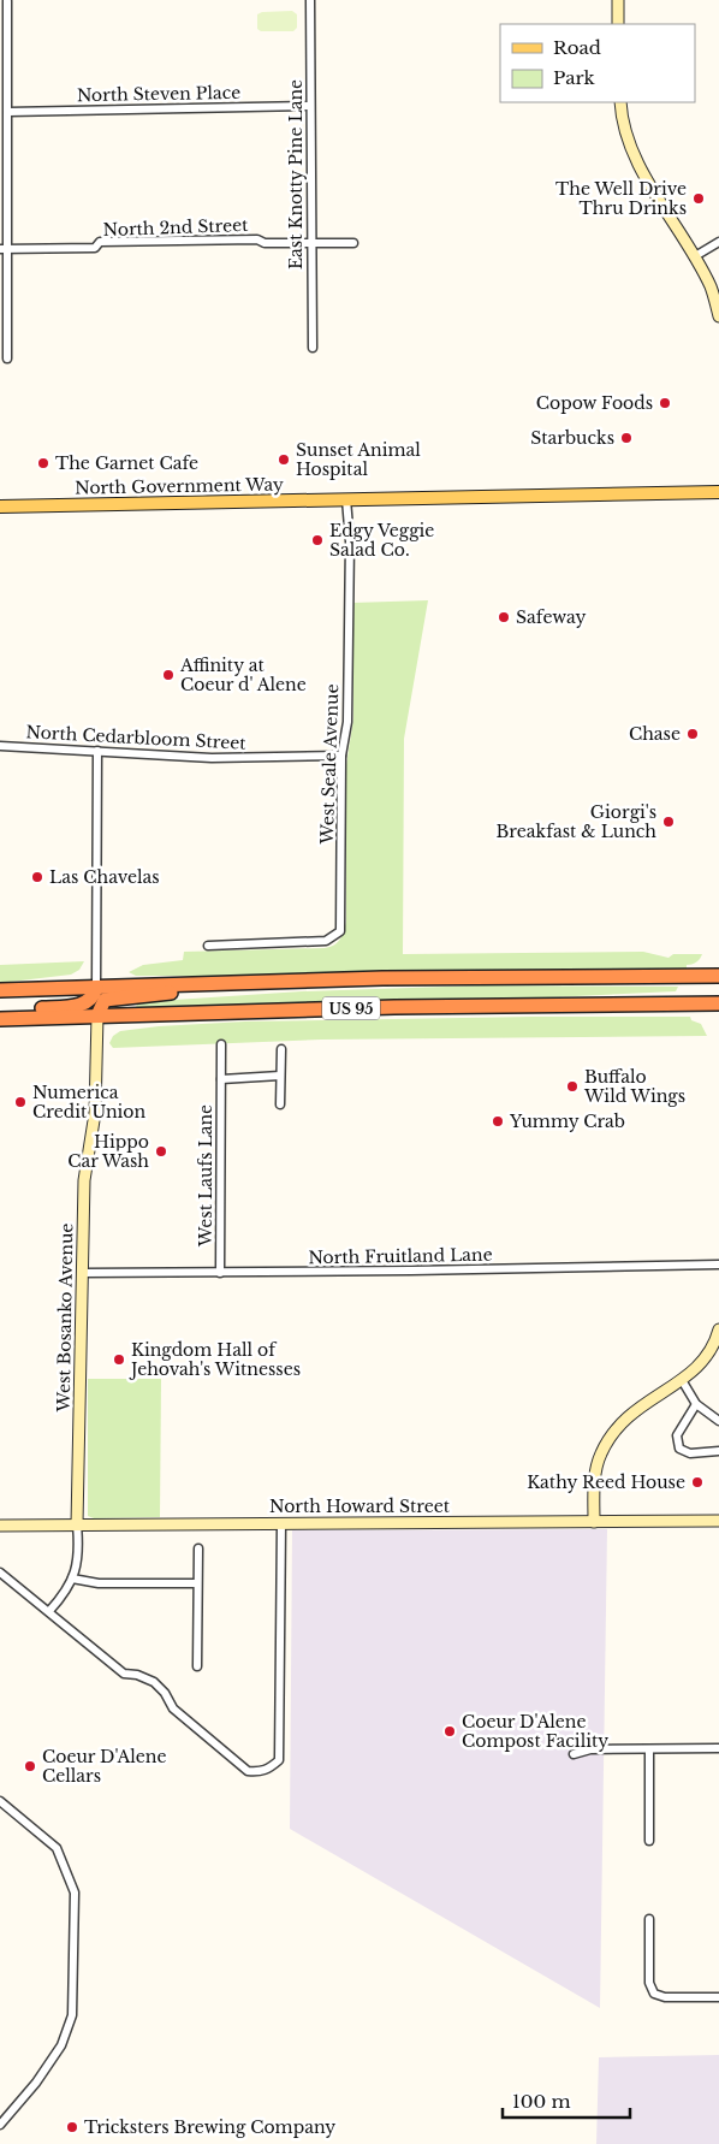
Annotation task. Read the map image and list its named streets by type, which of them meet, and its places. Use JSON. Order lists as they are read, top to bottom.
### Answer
{
  "streets": {
    "highway": ["US 95"],
    "main road": ["North Government Way"],
    "street": [
      "North Steven Place",
      "East Knotty Pine Lane",
      "North 2nd Street",
      "North Cedarbloom Street",
      "West Seale Avenue",
      "West Laufs Lane",
      "North Fruitland Lane",
      "West Bosanko Avenue",
      "North Howard Street"
    ]
  },
  "crossings": [
    ["North Steven Place", "East Knotty Pine Lane"],
    ["East Knotty Pine Lane", "North 2nd Street"],
    ["North Government Way", "West Seale Avenue"],
    ["North Cedarbloom Street", "West Seale Avenue"],
    ["US 95", "West Bosanko Avenue"],
    ["West Laufs Lane", "North Fruitland Lane"],
    ["North Fruitland Lane", "West Bosanko Avenue"],
    ["West Bosanko Avenue", "North Howard Street"]
  ],
  "places": [
    "The Well Drive Thru Drinks",
    "Copow Foods",
    "Starbucks",
    "Sunset Animal Hospital",
    "The Garnet Cafe",
    "Edgy Veggie Salad Co.",
    "Safeway",
    "Affinity at Coeur d' Alene",
    "Chase",
    "Giorgi's Breakfast & Lunch",
    "Las Chavelas",
    "Buffalo Wild Wings",
    "Numerica Credit Union",
    "Yummy Crab",
    "Hippo Car Wash",
    "Kingdom Hall of Jehovah's Witnesses",
    "Kathy Reed House",
    "Coeur D'Alene Compost Facility",
    "Coeur D'Alene Cellars",
    "Tricksters Brewing Company"
  ],
  "legend": ["Road", "Park"],
  "scale_bar": "100 m"
}
